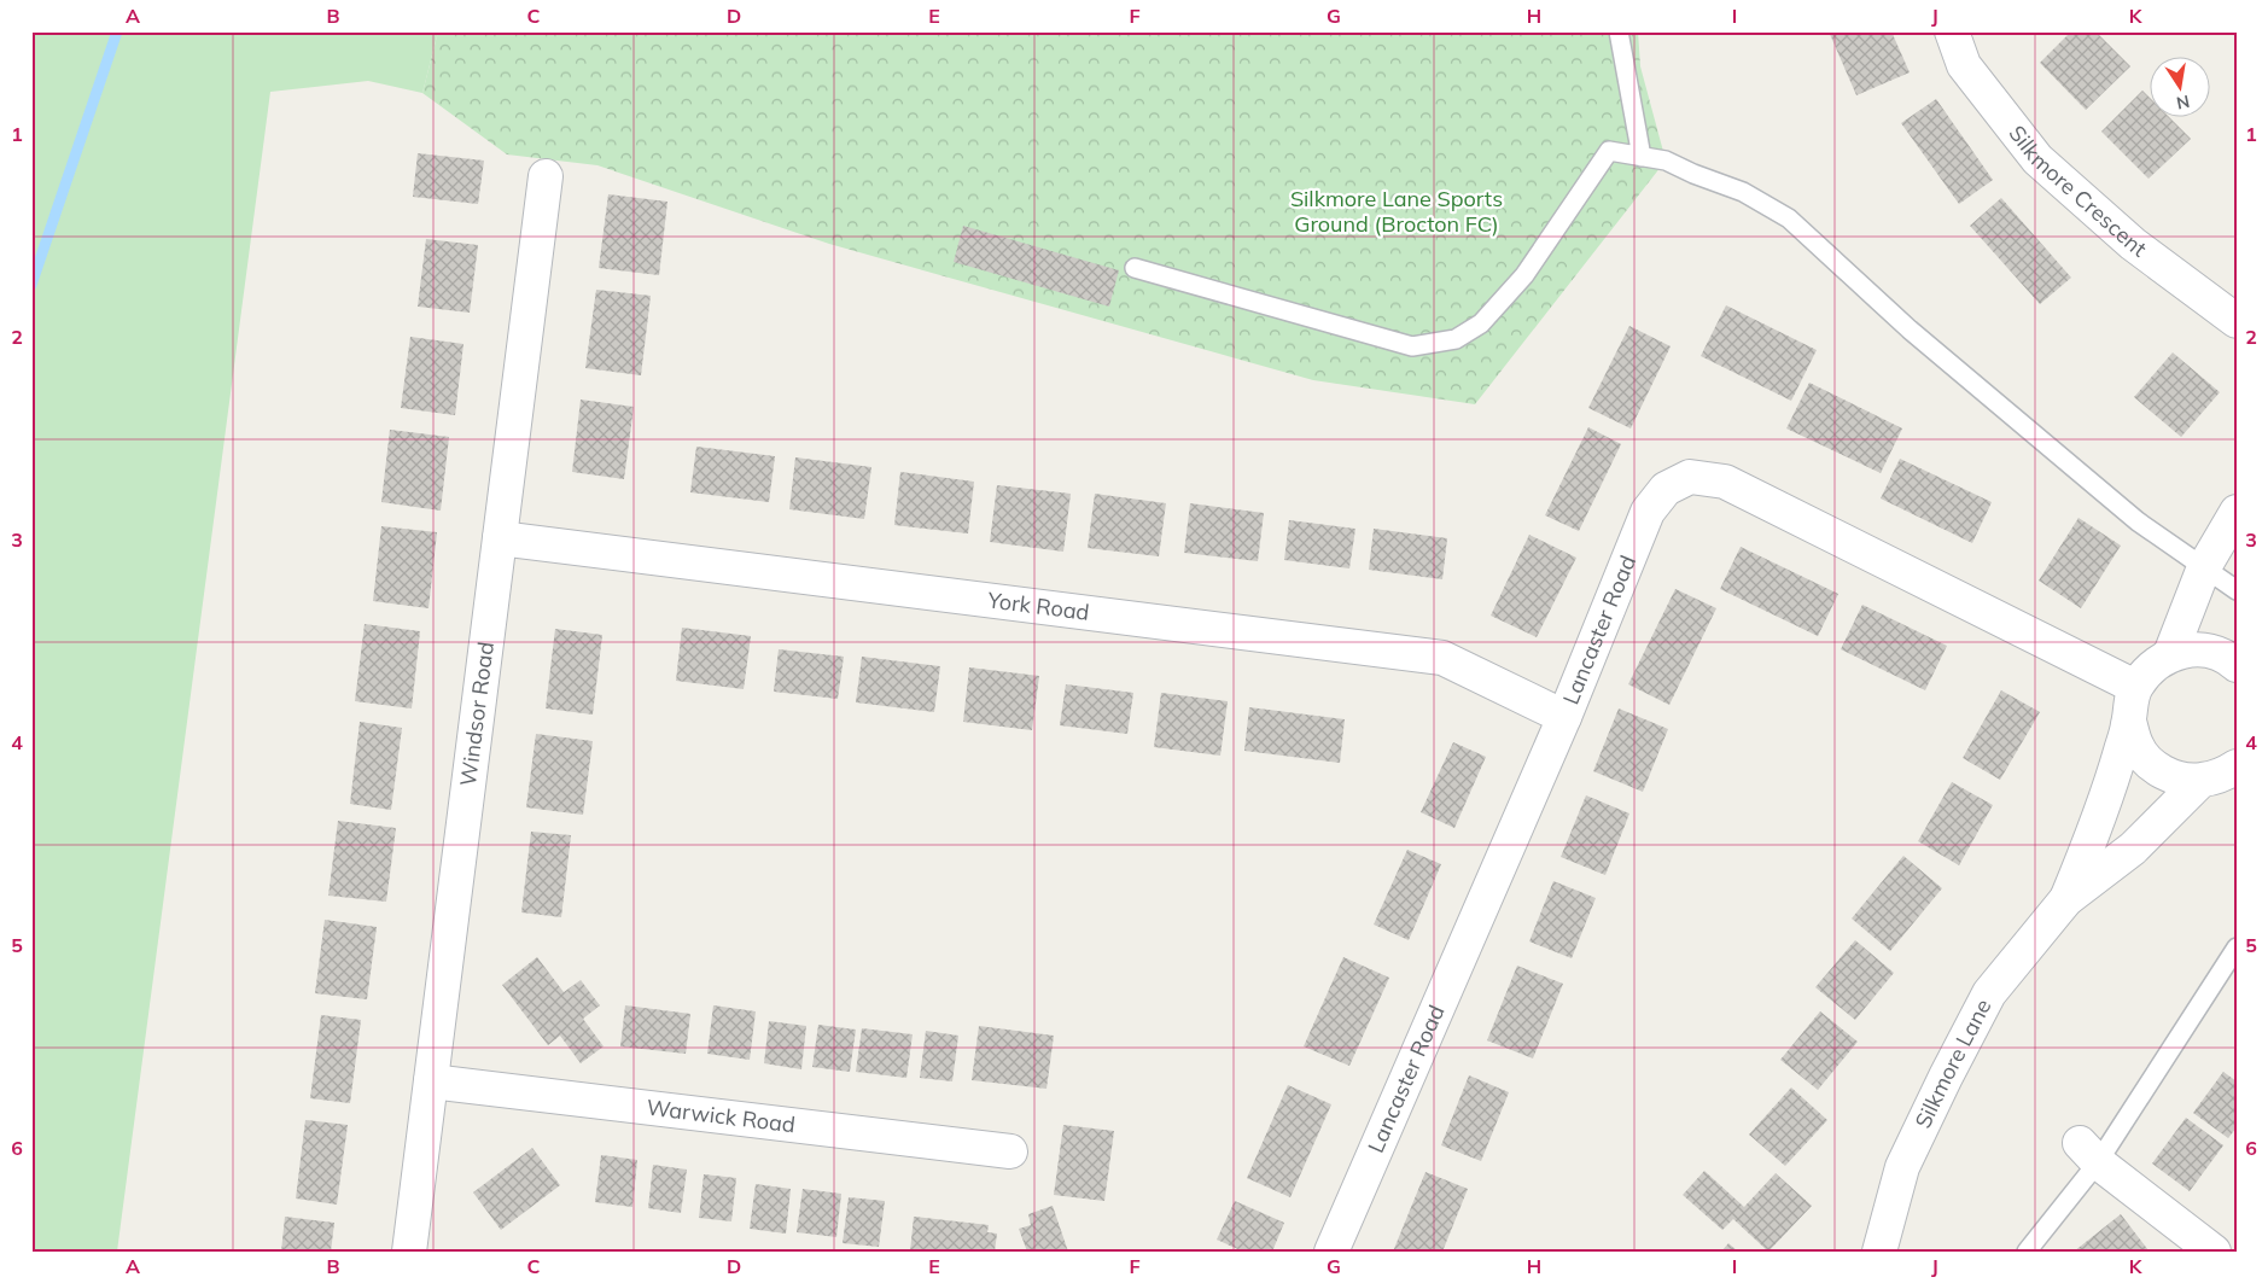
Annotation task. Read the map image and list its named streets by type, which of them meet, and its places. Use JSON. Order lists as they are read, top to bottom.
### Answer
{
  "streets": {
    "street": [
      "Silkmore Crescent",
      "York Road",
      "Lancaster Road",
      "Windsor Road",
      "Silkmore Lane",
      "Warwick Road"
    ]
  },
  "crossings": [
    ["York Road", "Lancaster Road"],
    ["York Road", "Windsor Road"],
    ["Lancaster Road", "Silkmore Lane"],
    ["Windsor Road", "Warwick Road"]
  ],
  "parks": ["Silkmore Lane Sports Ground (Brocton FC)"],
  "north": "bottom",
  "grid": {
    "columns": [
      "A",
      "B",
      "C",
      "D",
      "E",
      "F",
      "G",
      "H",
      "I",
      "J",
      "K"
    ],
    "rows": [
      "1",
      "2",
      "3",
      "4",
      "5",
      "6"
    ]
  }
}
